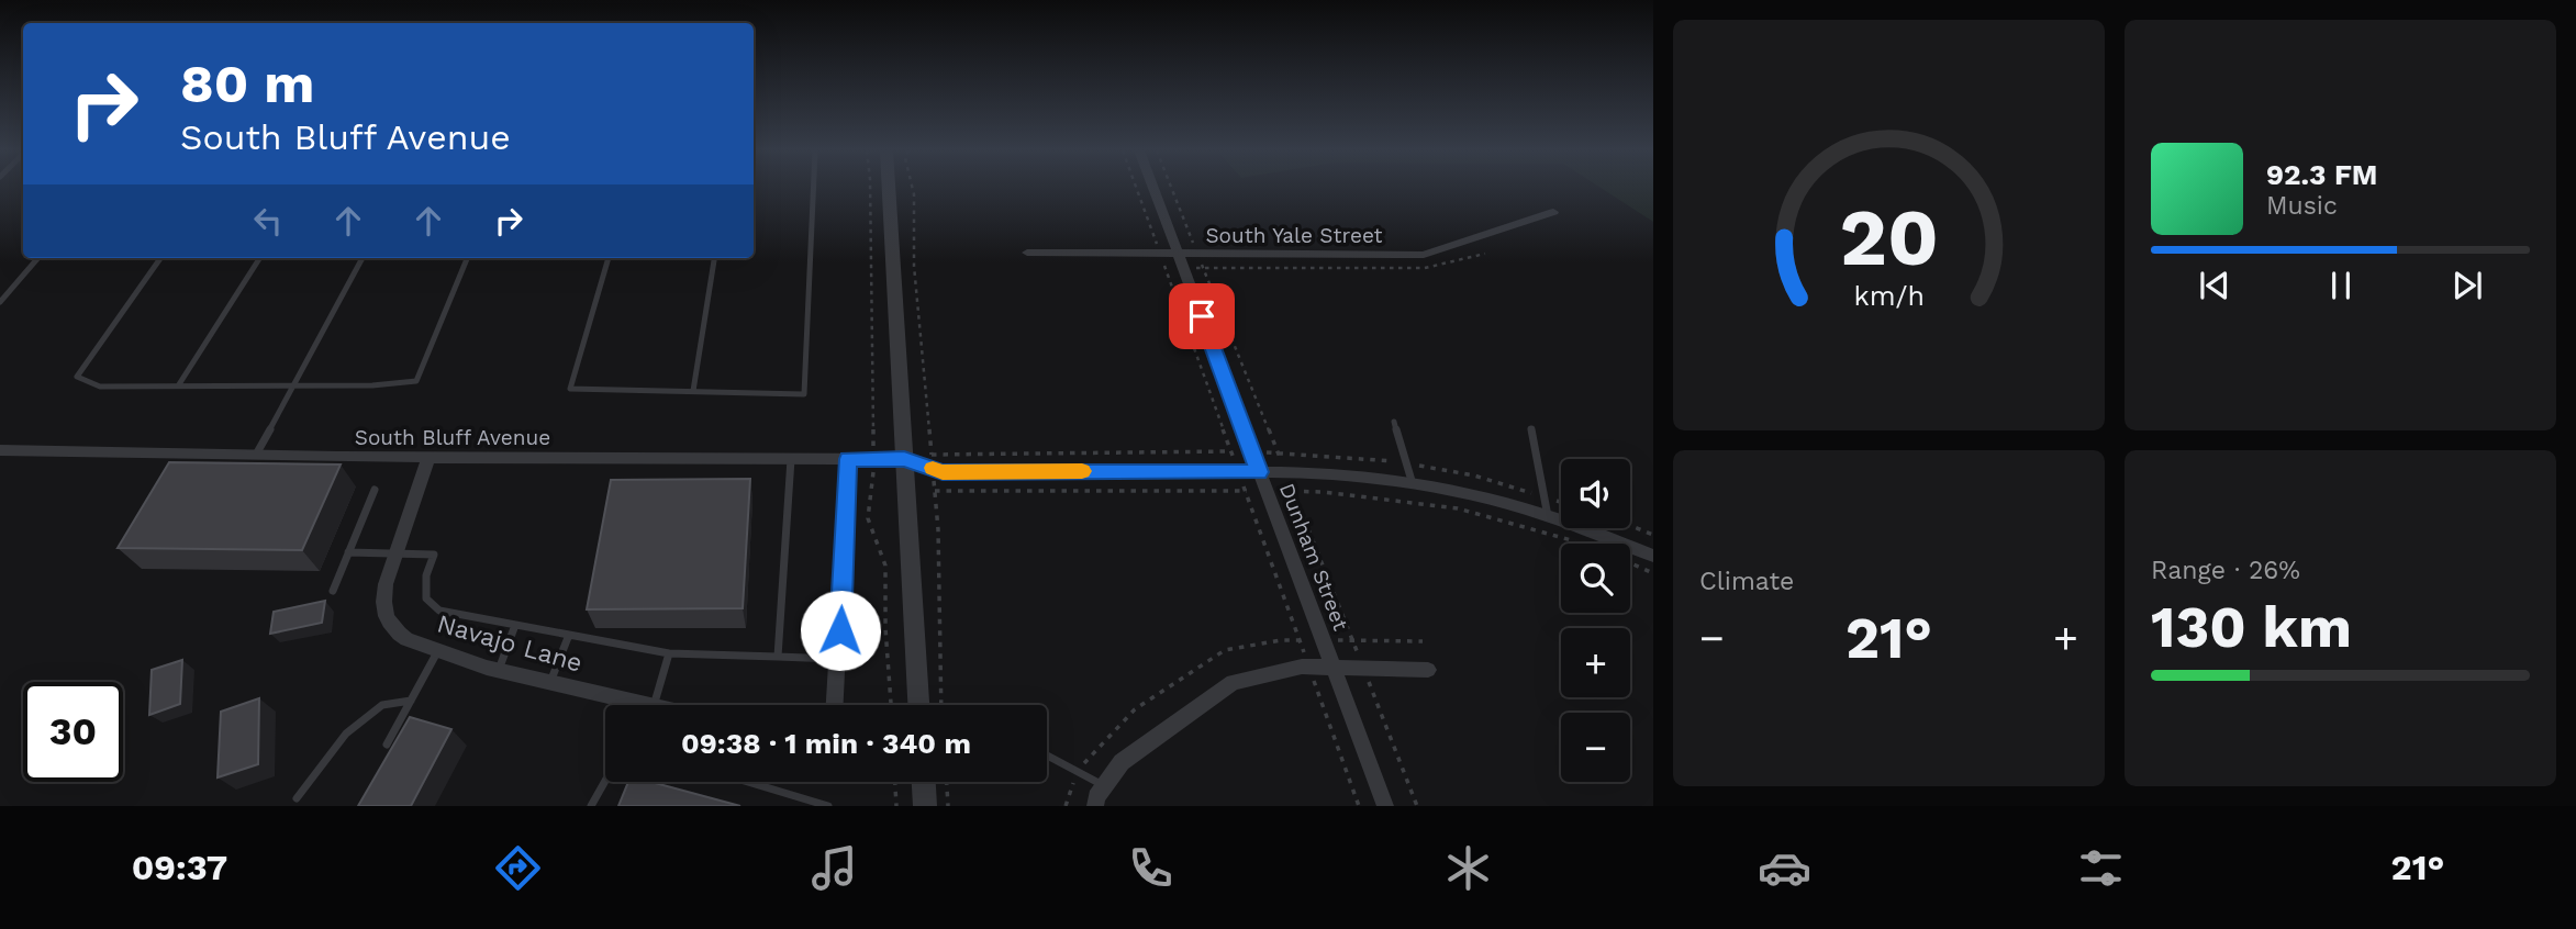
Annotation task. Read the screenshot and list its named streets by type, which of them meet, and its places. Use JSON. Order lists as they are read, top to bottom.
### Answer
{
  "streets": {
    "street": [
      "South Yale Street",
      "South Bluff Avenue",
      "Dunham Street",
      "Navajo Lane"
    ]
  },
  "crossings": [
    ["South Yale Street", "Dunham Street"],
    ["South Bluff Avenue", "Dunham Street"],
    ["South Bluff Avenue", "Navajo Lane"]
  ],
  "page": {
    "turn": ["80 m", "South Bluff Avenue"],
    "song": ["92.3 FM", "Music"],
    "tile": [
      "Climate",
      ["Range · 26%", "130 km"]
    ],
    "map_buttons": ["+", "−"],
    "heat": ["−", "21°", "+"],
    "limit": "30",
    "trip": "09:38 · 1 min · 340 m",
    "tabs": ["09:37", "21°"],
    "gauge": ["20", "km/h"]
  }
}
